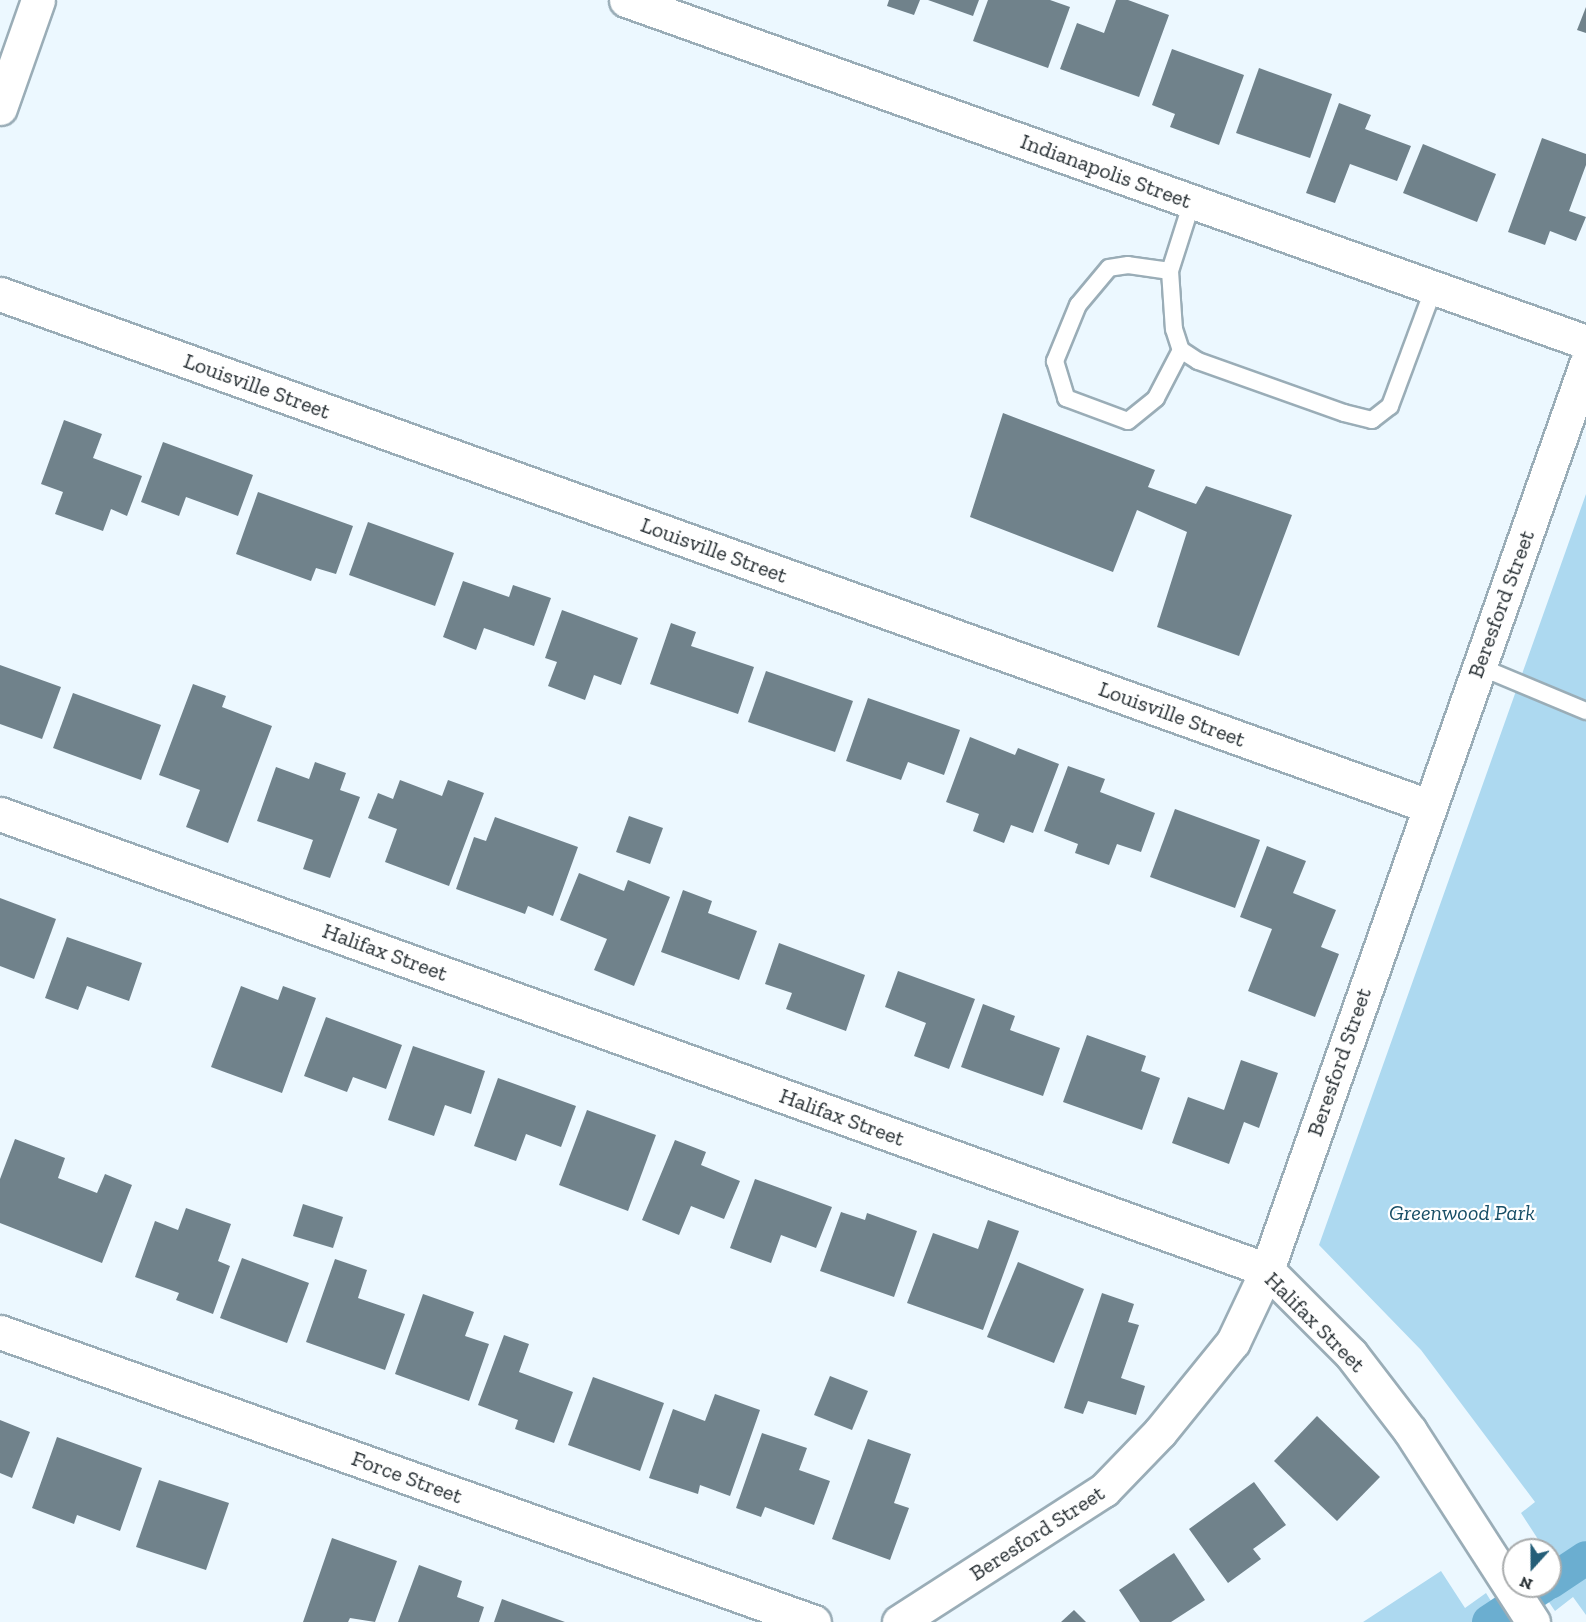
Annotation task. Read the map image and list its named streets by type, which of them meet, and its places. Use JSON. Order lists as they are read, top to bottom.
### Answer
{
  "streets": {
    "street": [
      "Indianapolis Street",
      "Louisville Street",
      "Beresford Street",
      "Halifax Street",
      "Force Street"
    ]
  },
  "crossings": [
    ["Louisville Street", "Beresford Street"],
    ["Beresford Street", "Halifax Street"]
  ],
  "parks": ["Greenwood Park"],
  "north": "bottom"
}
